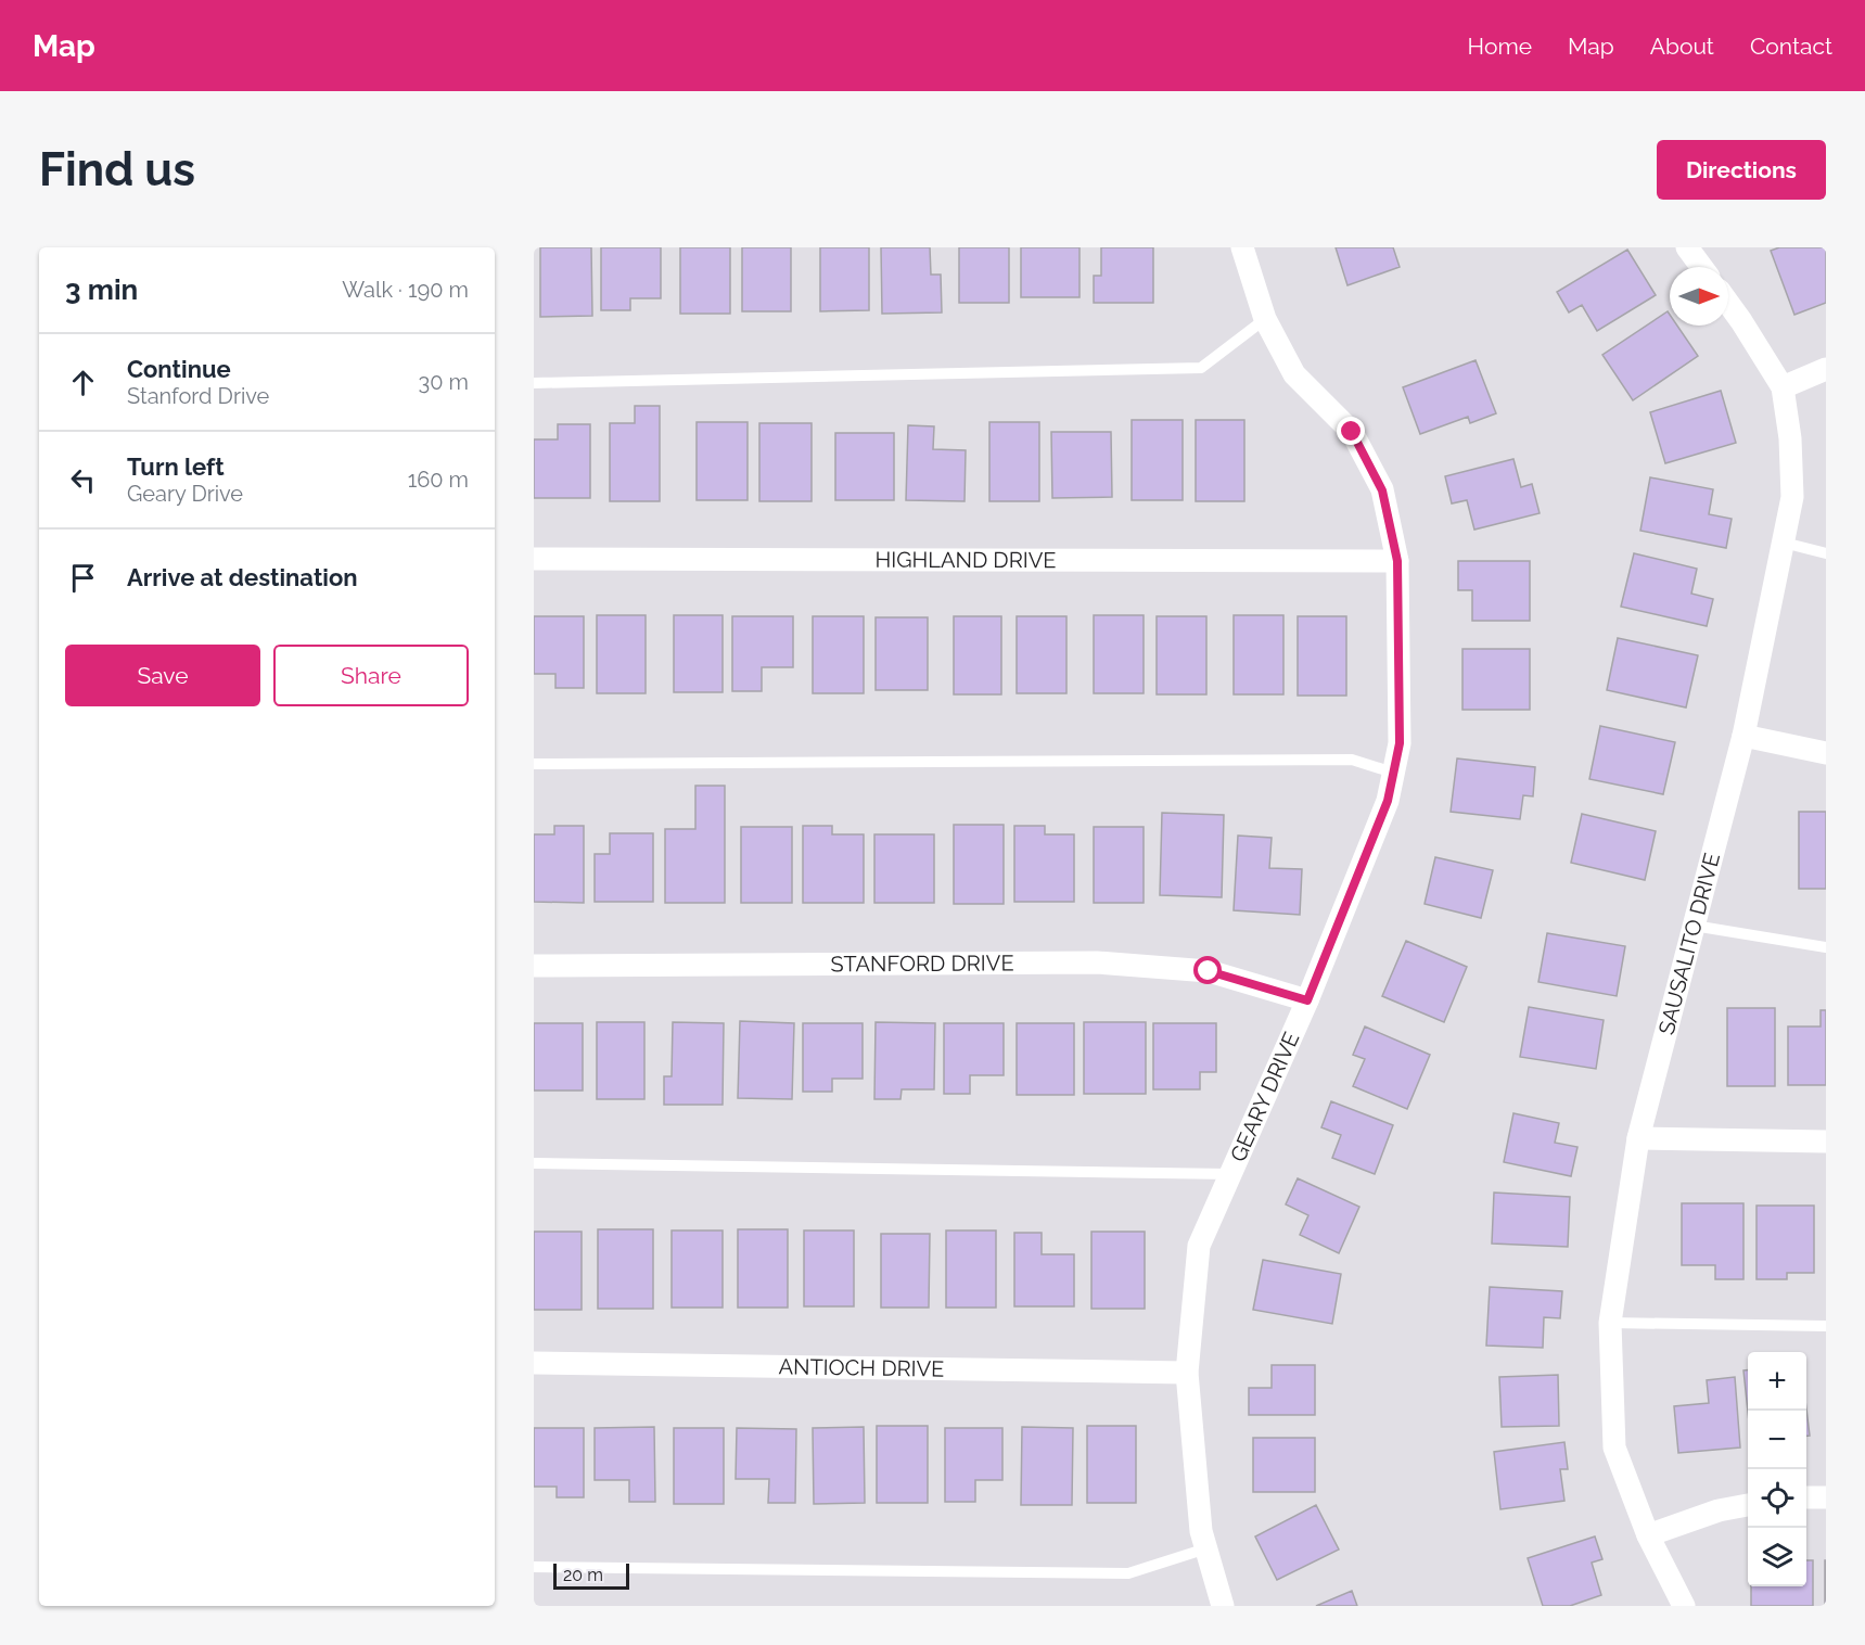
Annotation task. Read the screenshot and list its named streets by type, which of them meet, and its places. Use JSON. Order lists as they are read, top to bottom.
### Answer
{
  "streets": {
    "street": [
      "HIGHLAND DRIVE",
      "SAUSALITO DRIVE",
      "STANFORD DRIVE",
      "GEARY DRIVE",
      "ANTIOCH DRIVE"
    ]
  },
  "crossings": [
    ["HIGHLAND DRIVE", "GEARY DRIVE"],
    ["STANFORD DRIVE", "GEARY DRIVE"],
    ["GEARY DRIVE", "ANTIOCH DRIVE"]
  ],
  "scale_bar": "20 m",
  "north": "right",
  "page": {
    "header": "Map",
    "nav": [
      "Home",
      "Map",
      "About",
      "Contact"
    ],
    "buttons": [
      "Directions",
      ["Save", "Share"]
    ],
    "title": "Find us",
    "heading": ["3 min", "Walk · 190 m"],
    "list": [
      ["Continue", "Stanford Drive", "30 m"],
      ["Turn left", "Geary Drive", "160 m"],
      "Arrive at destination"
    ],
    "map_buttons": ["+", "−"],
    "scale": "20 m"
  }
}
